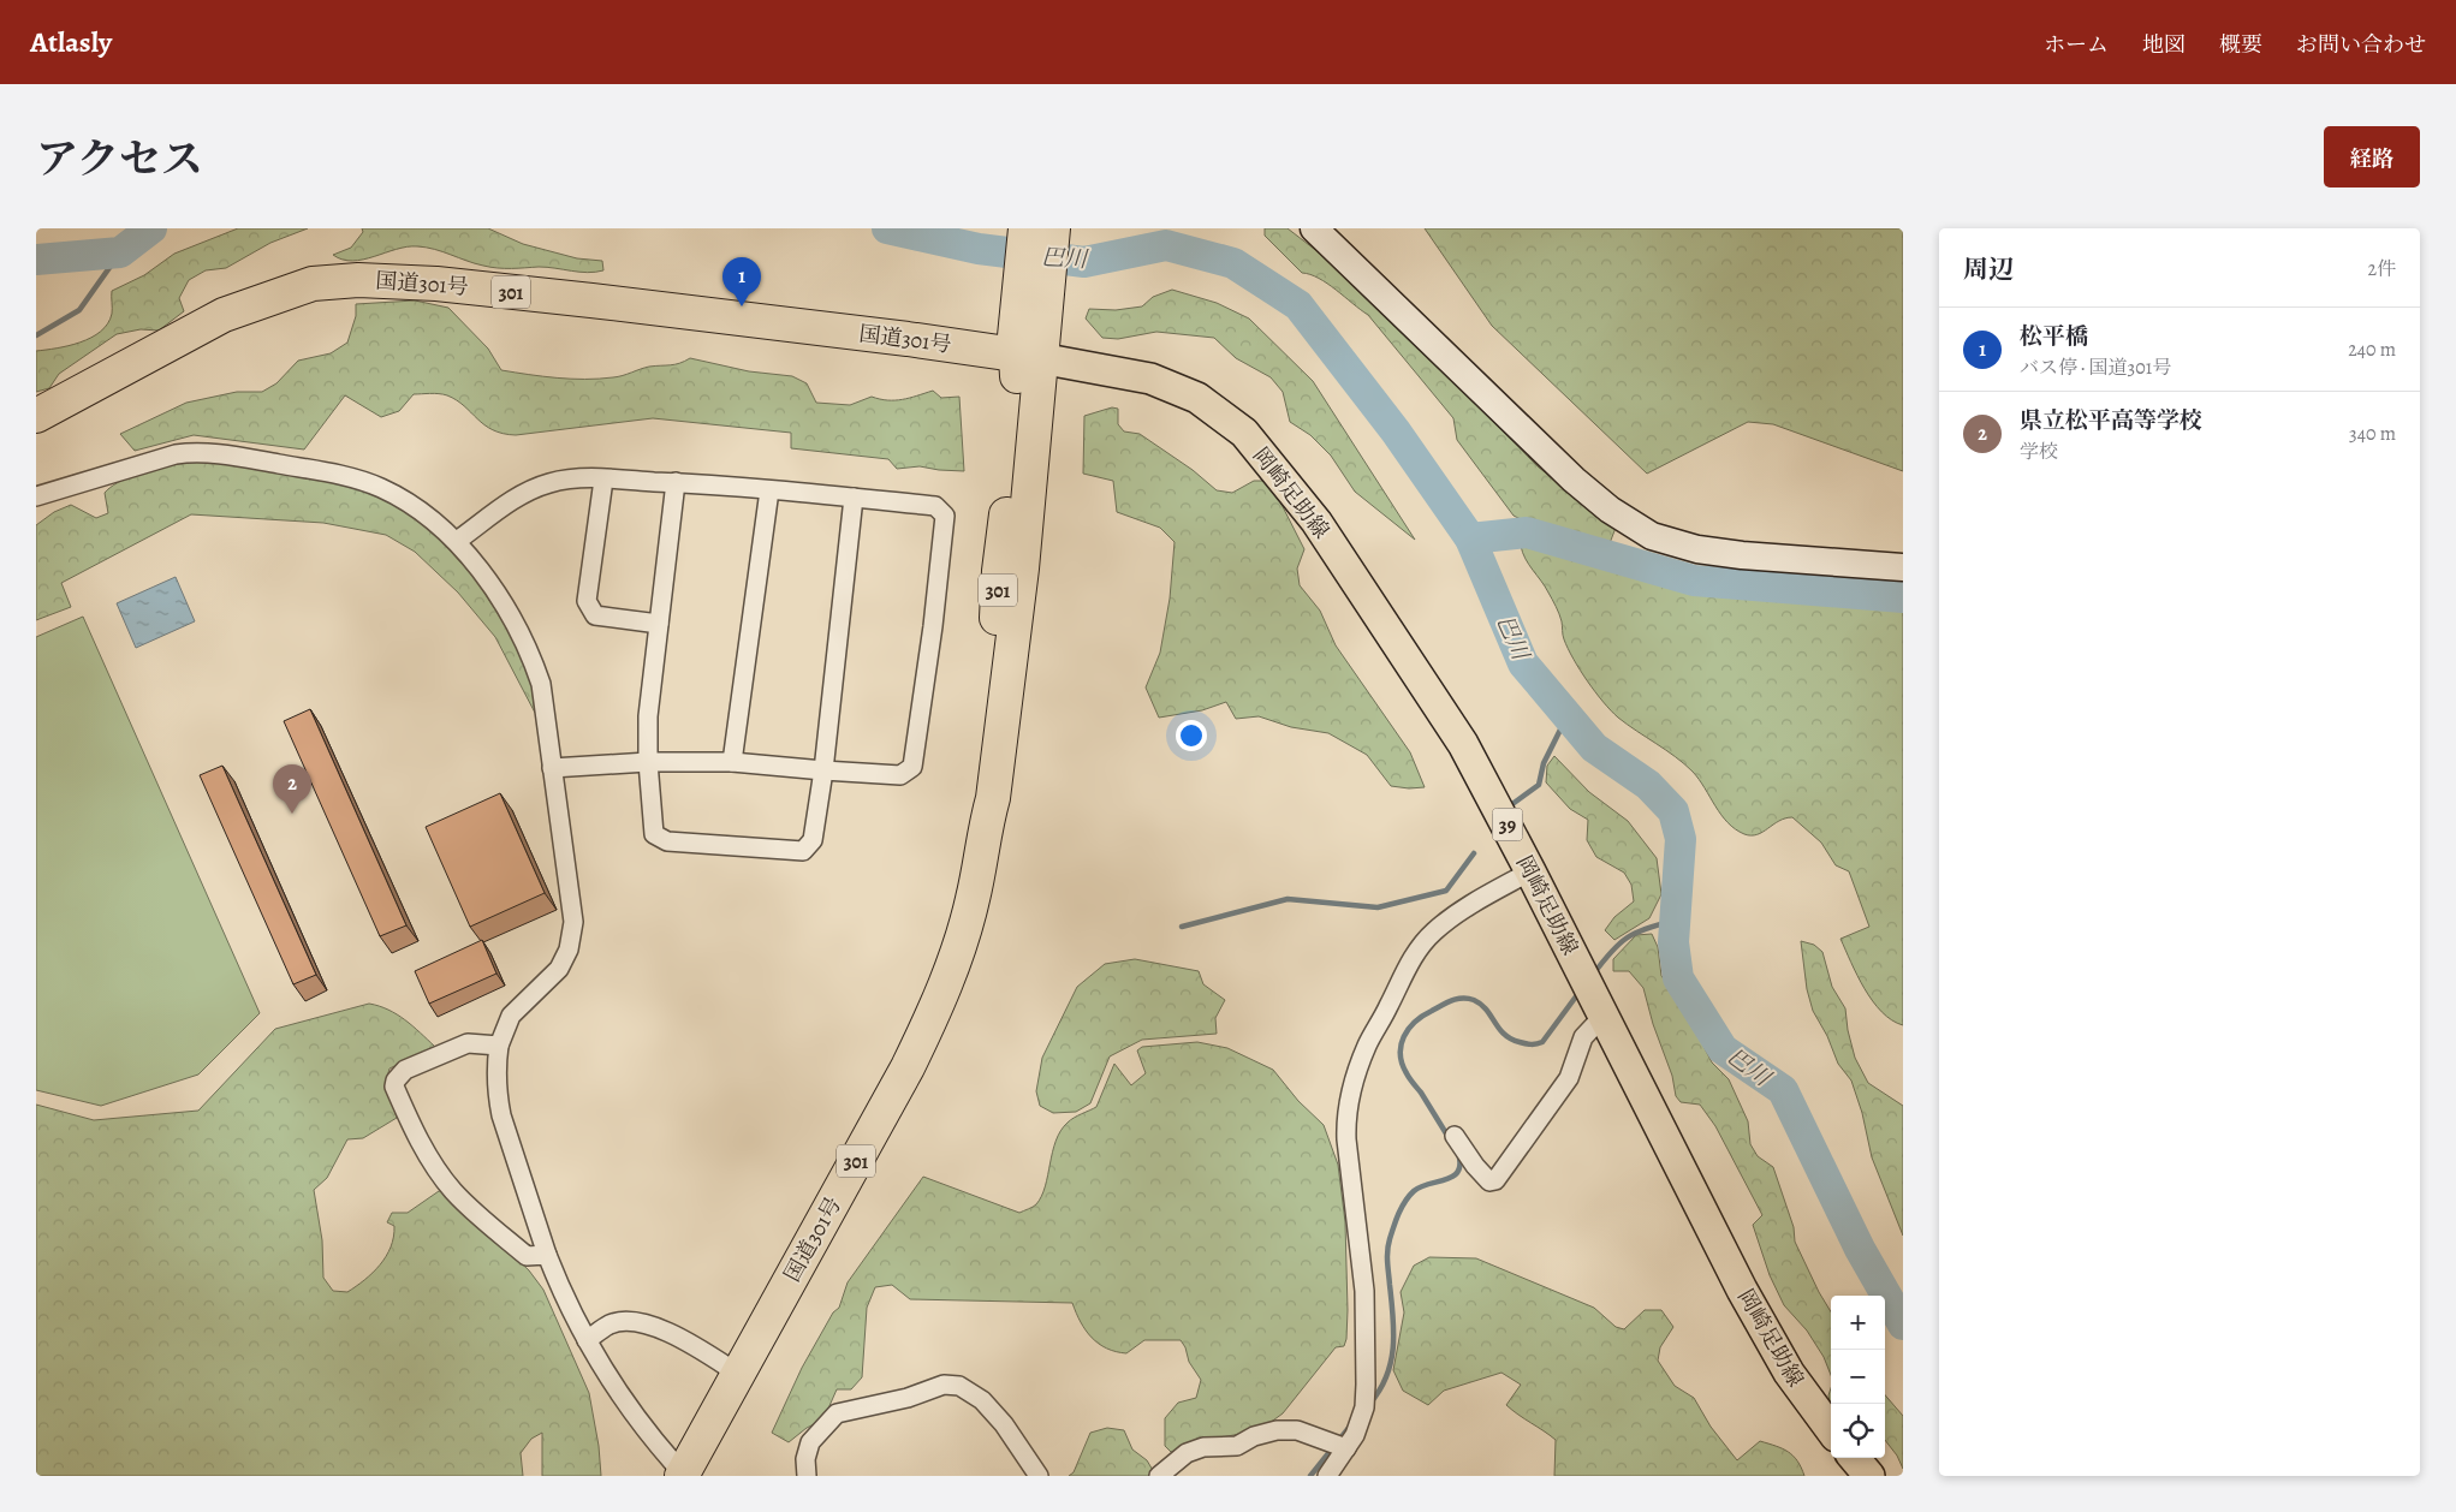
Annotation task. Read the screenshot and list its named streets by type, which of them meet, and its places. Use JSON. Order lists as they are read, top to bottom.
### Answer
{
  "streets": {
    "highway": ["国道301号", "301"],
    "main road": ["岡崎足助線", "39"]
  },
  "crossings": [
    ["国道301号", "岡崎足助線"]
  ],
  "water": ["巴川"],
  "page": {
    "header": "Atlasly",
    "nav": [
      "ホーム",
      "地図",
      "概要",
      "お問い合わせ"
    ],
    "title": "アクセス",
    "buttons": "経路",
    "heading": ["周辺", "2件"],
    "pins": ["1", "2"],
    "list": [
      {
        "mark": "1",
        "name": "松平橋",
        "note": "バス停 · 国道301号",
        "value": "240 m"
      },
      {
        "mark": "2",
        "name": "県立松平高等学校",
        "note": "学校",
        "value": "340 m"
      }
    ],
    "map_buttons": ["+", "−"]
  }
}
